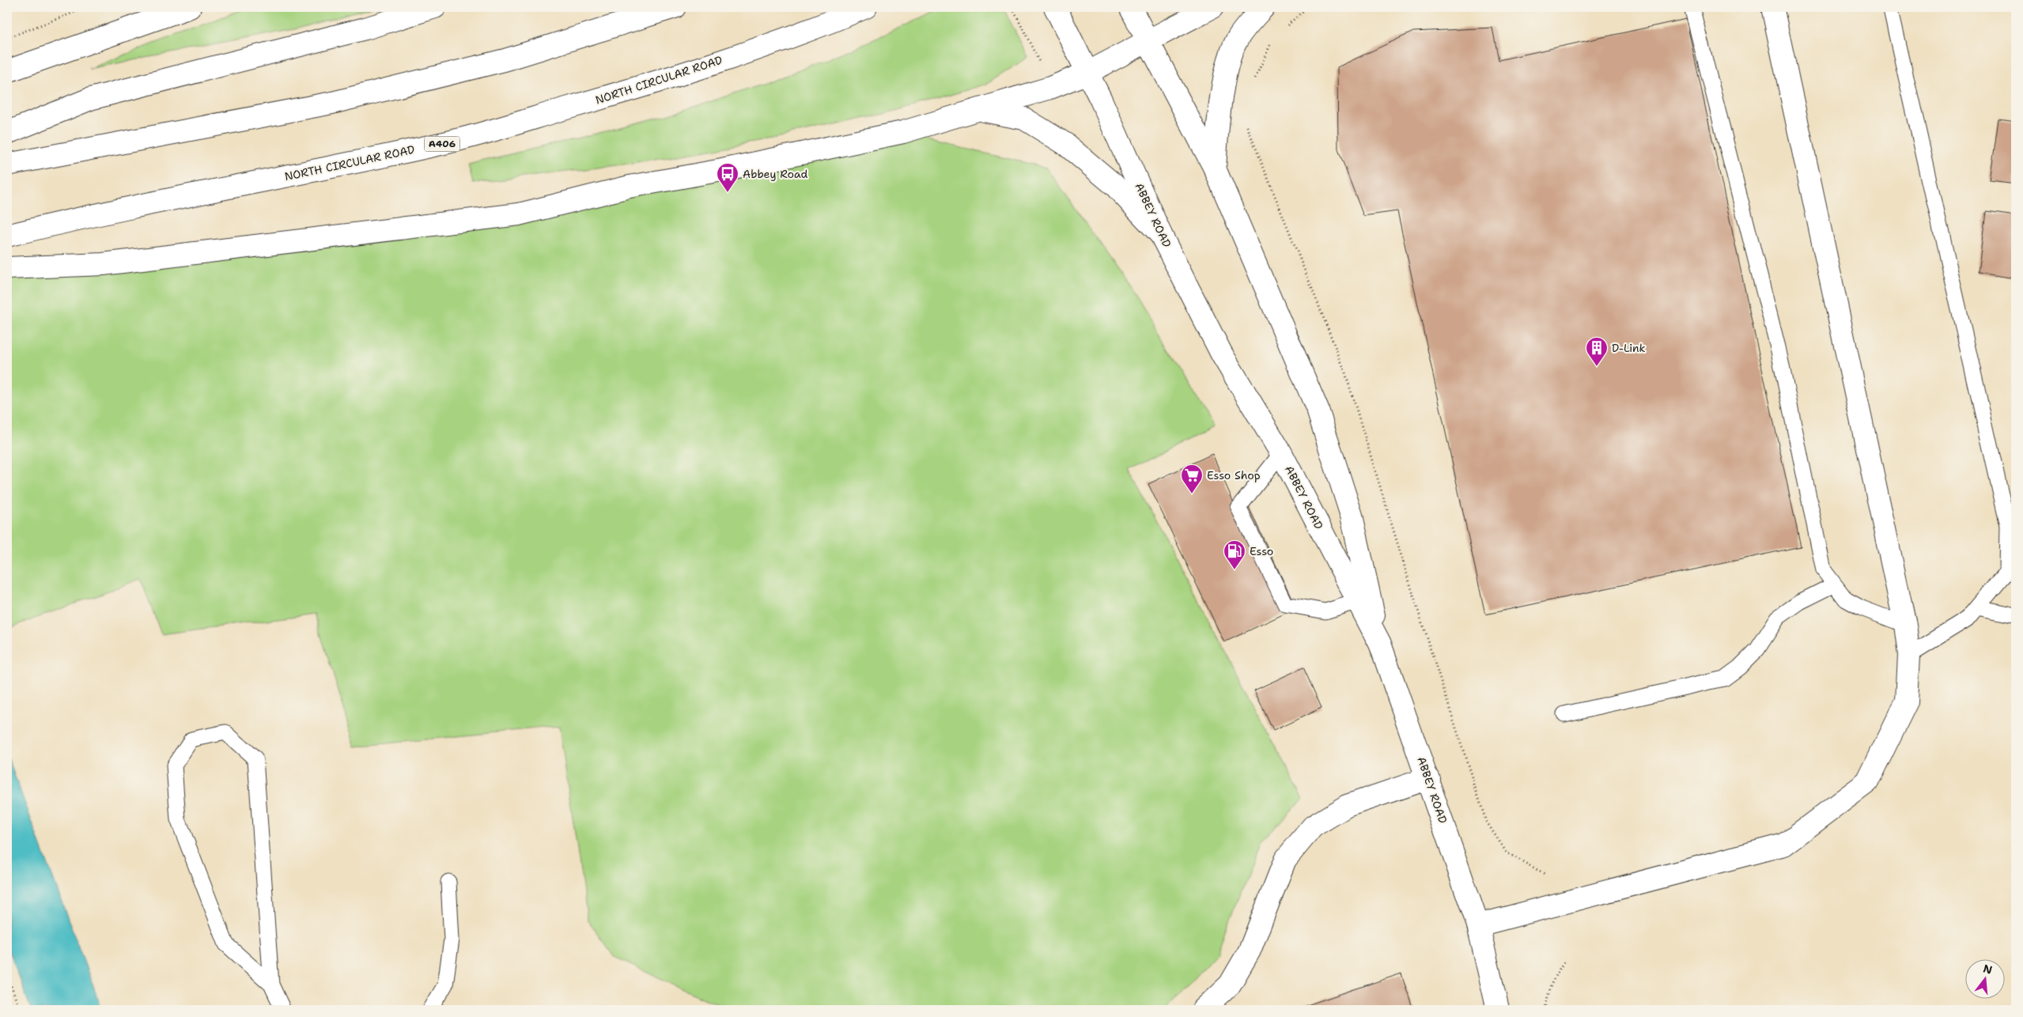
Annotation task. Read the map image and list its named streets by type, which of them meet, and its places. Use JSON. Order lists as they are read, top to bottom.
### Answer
{
  "streets": {
    "main road": ["NORTH CIRCULAR ROAD", "A406", "ABBEY ROAD"]
  },
  "places": {
    "bus stop": ["Abbey Road"],
    "building": ["D-Link"],
    "supermarket": ["Esso Shop"],
    "fuel station": ["Esso"]
  },
  "north": "top"
}
